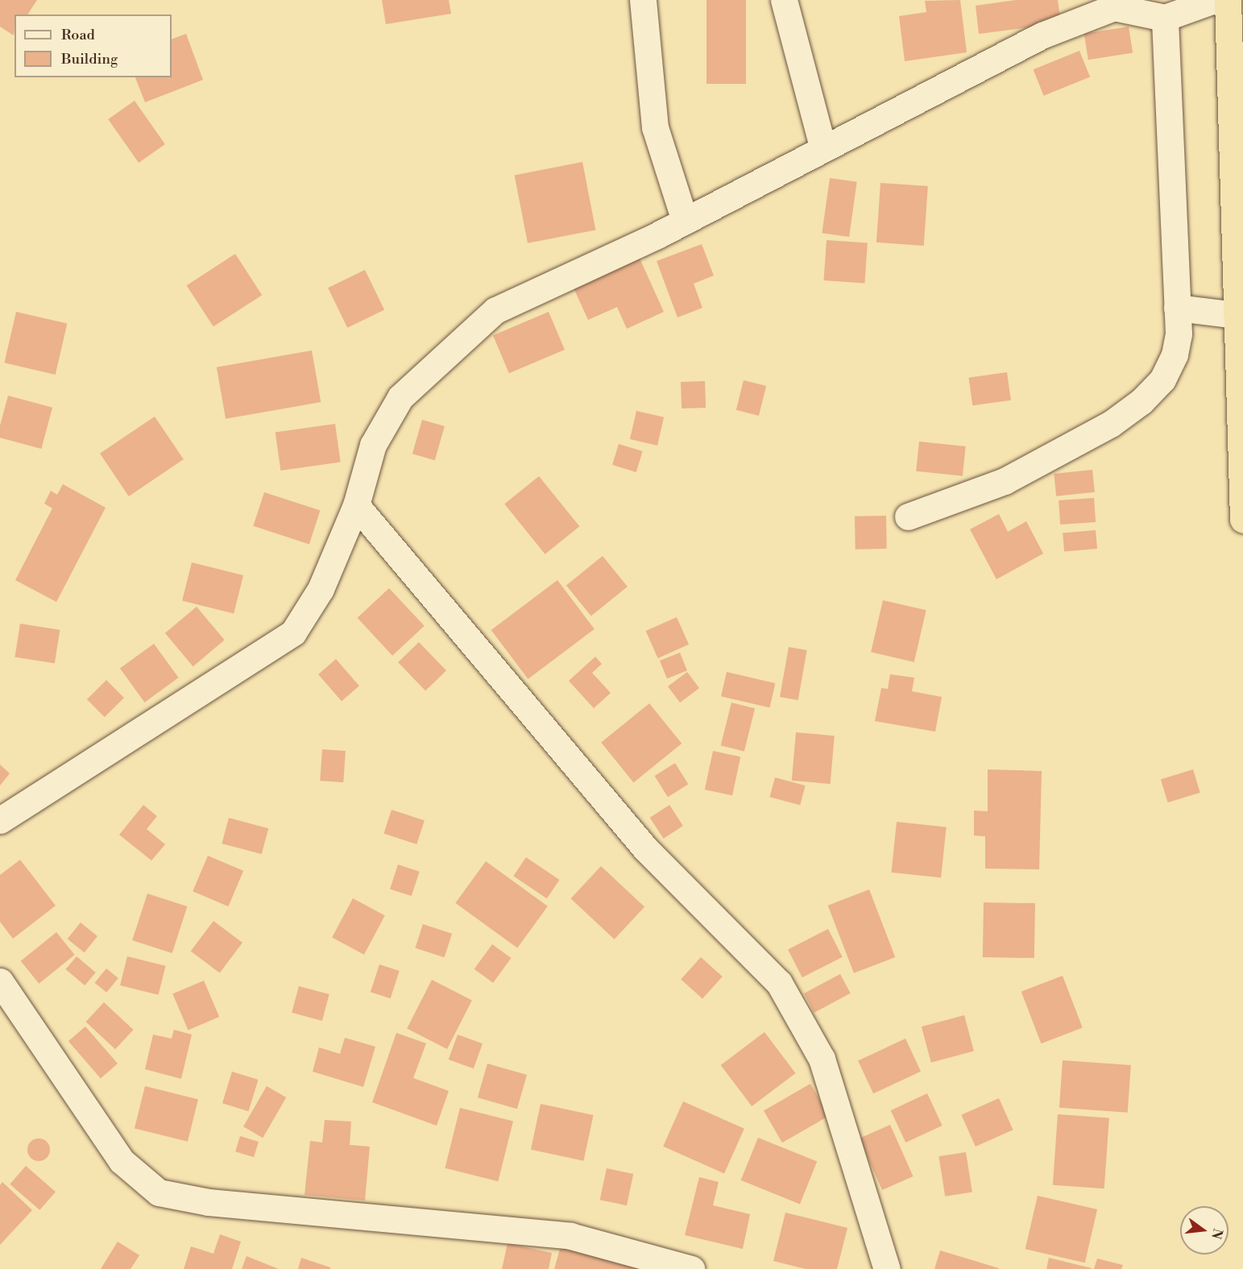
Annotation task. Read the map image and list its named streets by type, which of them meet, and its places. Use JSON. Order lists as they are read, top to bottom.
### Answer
{
  "legend": ["Road", "Building"],
  "north": "right"
}
